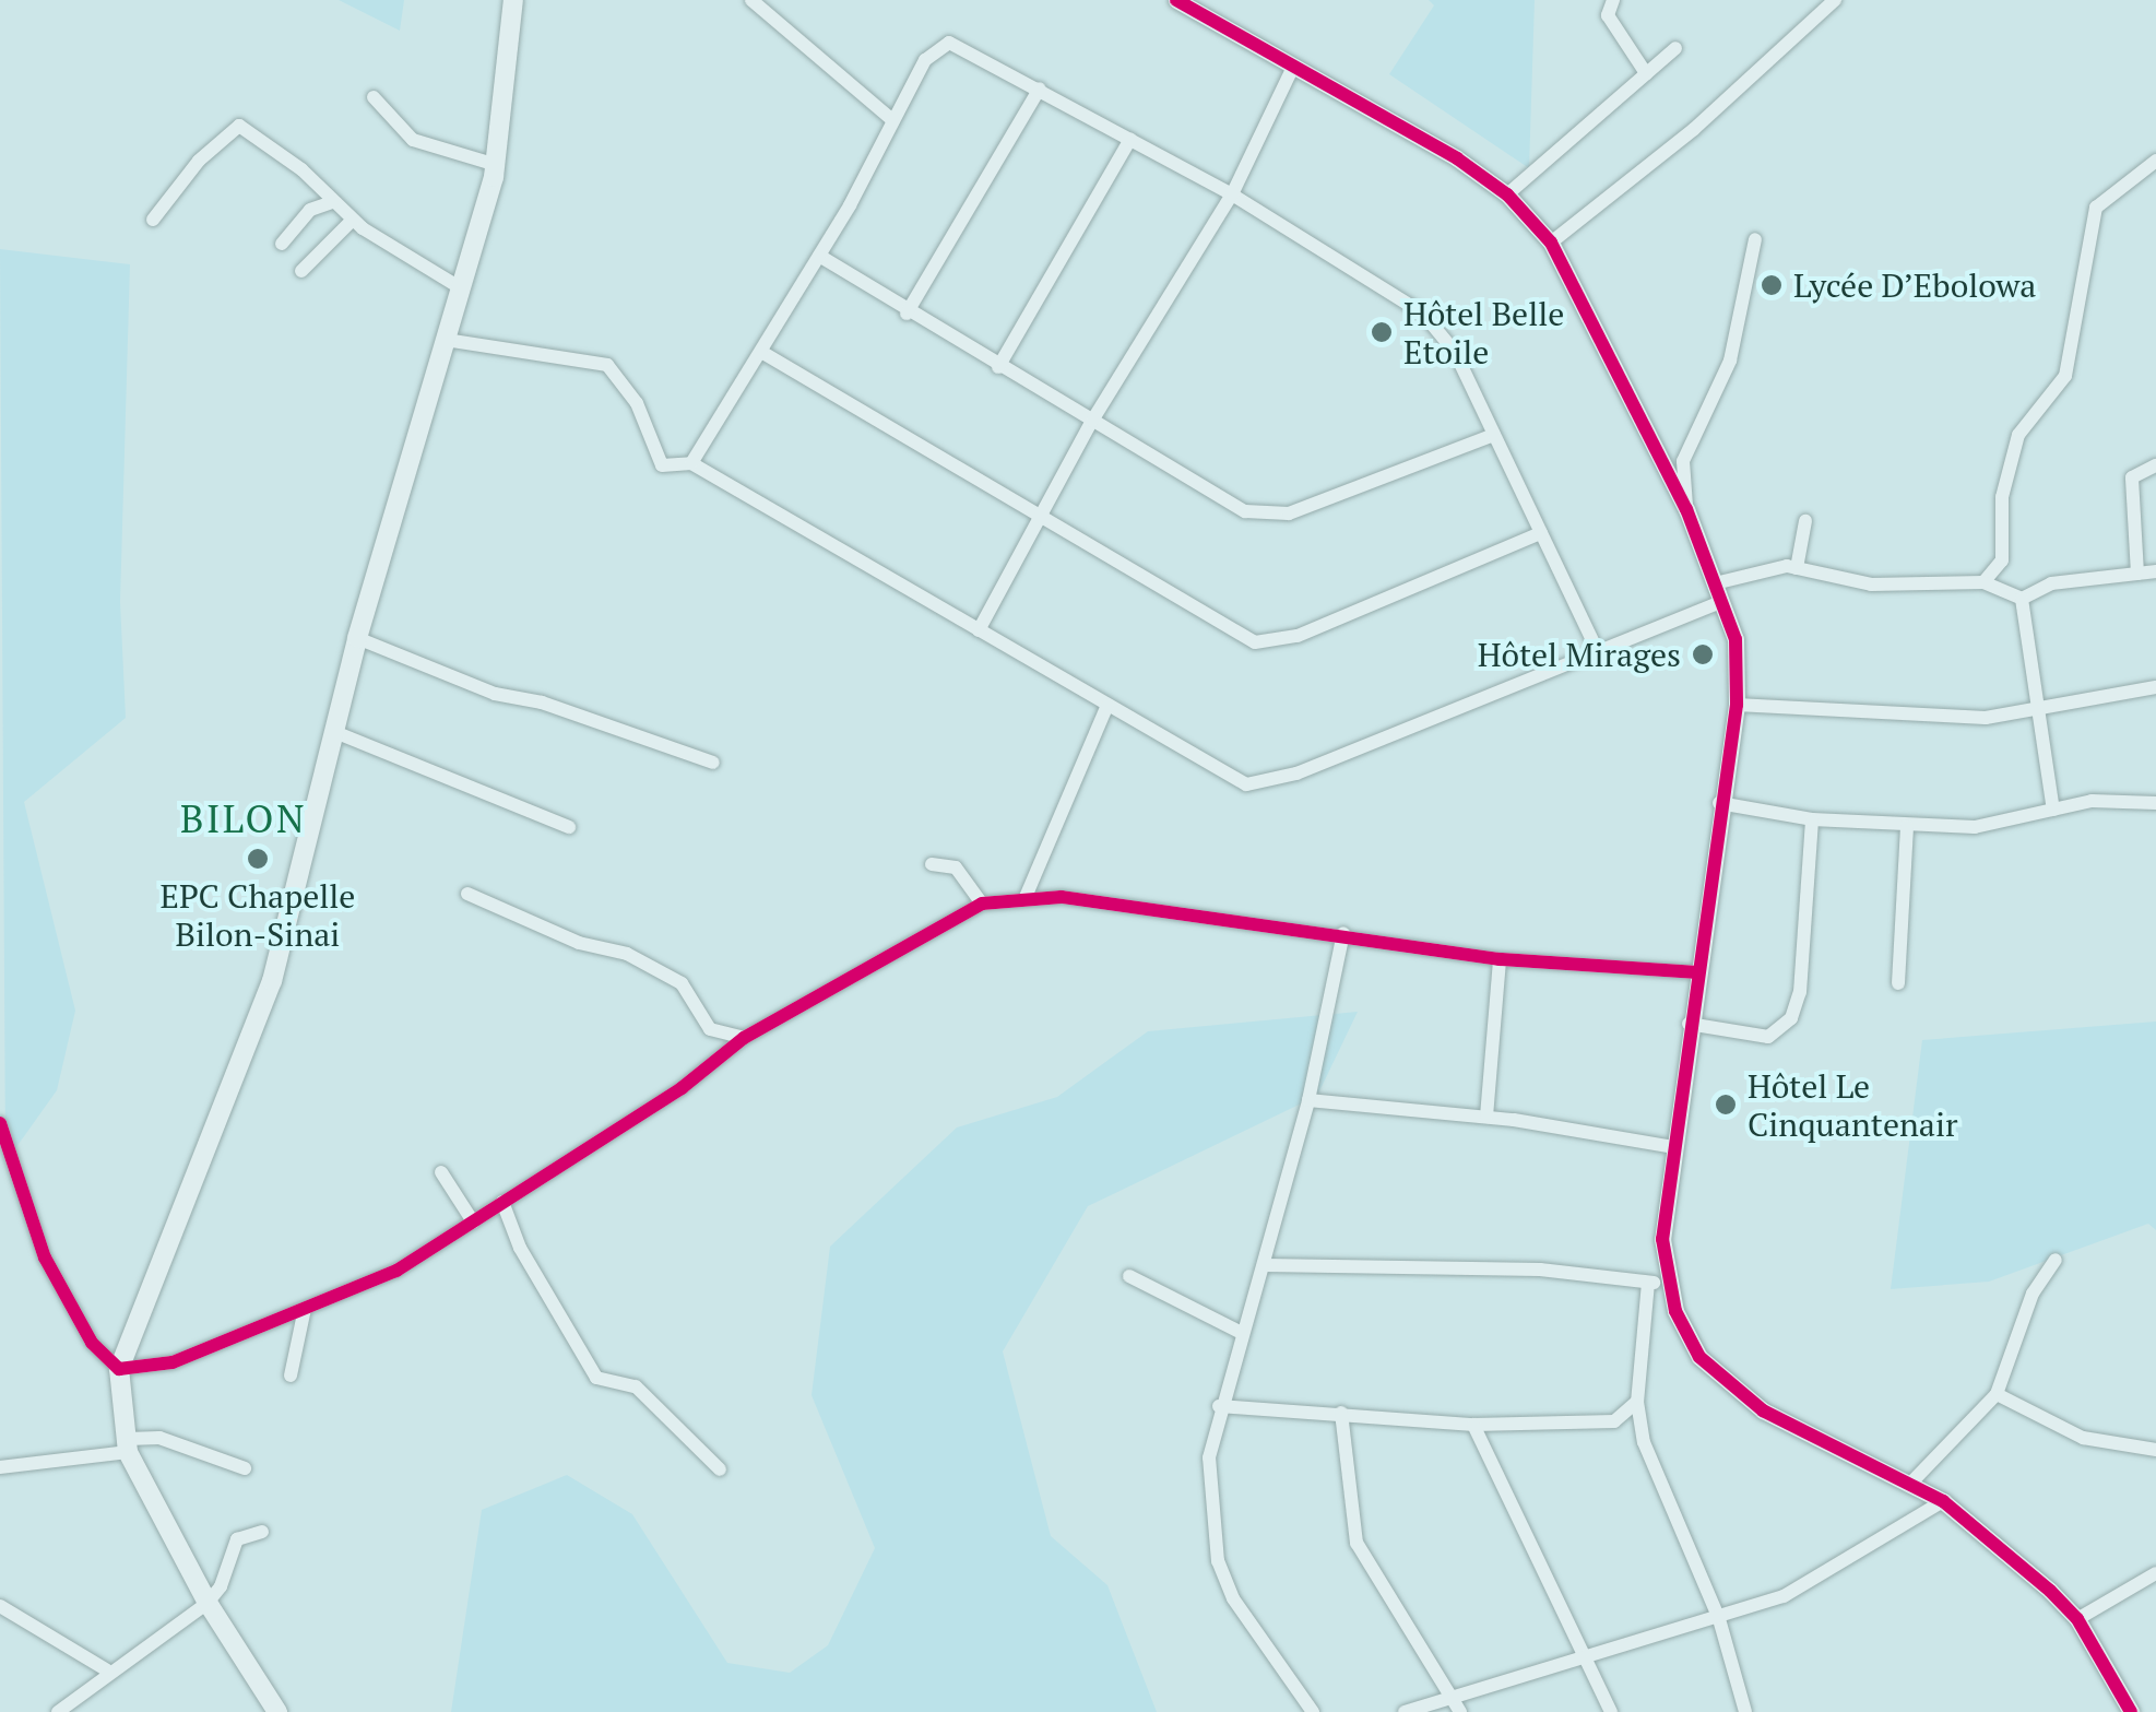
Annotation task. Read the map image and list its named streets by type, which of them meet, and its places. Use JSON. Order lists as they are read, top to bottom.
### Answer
{
  "districts": ["BILON"],
  "places": [
    "Lycée D’Ebolowa",
    "Hôtel Belle Etoile",
    "Hôtel Mirages",
    "EPC Chapelle Bilon-Sinai",
    "Hôtel Le Cinquantenair"
  ]
}
